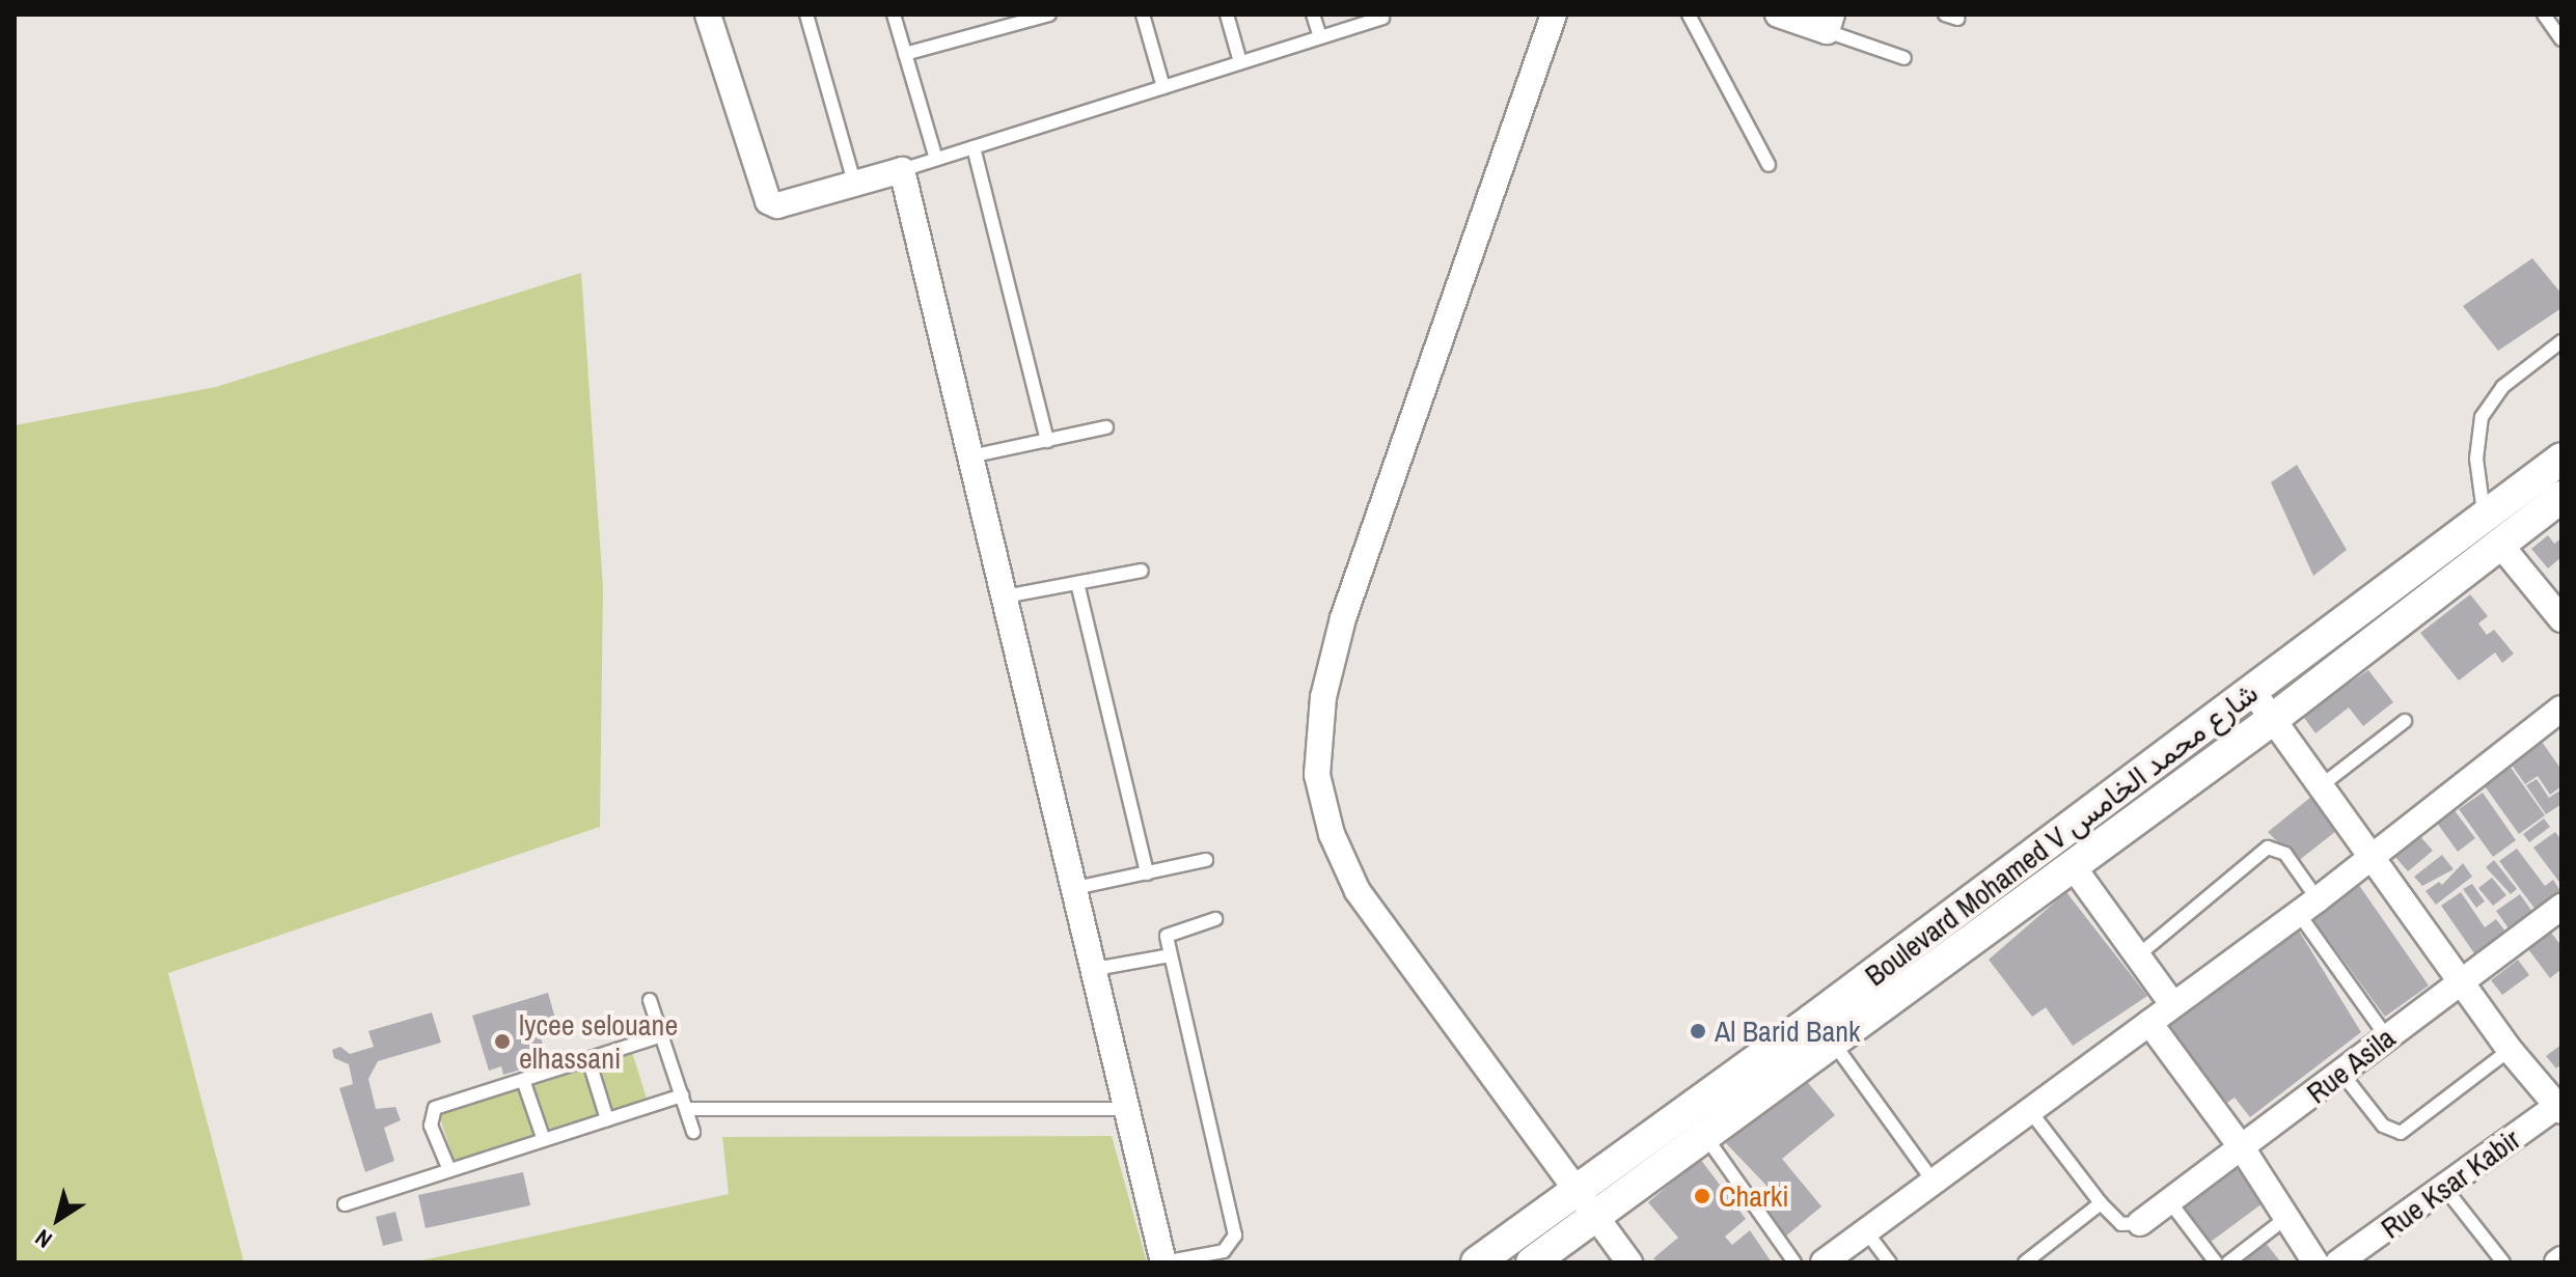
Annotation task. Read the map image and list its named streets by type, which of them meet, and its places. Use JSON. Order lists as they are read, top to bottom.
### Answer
{
  "streets": {
    "street": ["Boulevard Mohamed V شارع محمد الخامس", "Rue Asila", "Rue Ksar Kabir"]
  },
  "places": ["Al Barid Bank", "lycee selouane elhassani", "Charki"],
  "north": "bottom left"
}
